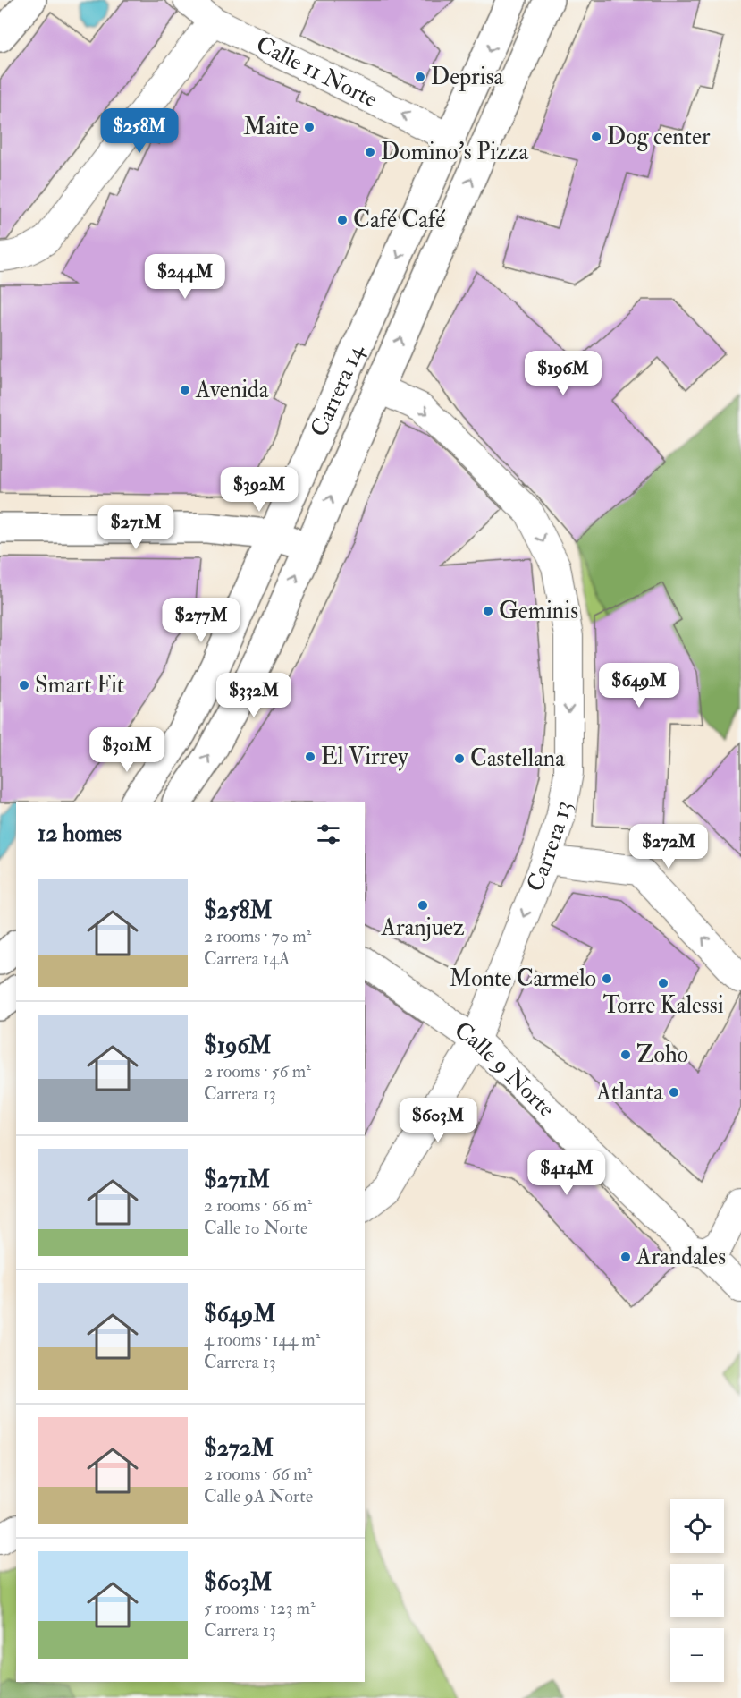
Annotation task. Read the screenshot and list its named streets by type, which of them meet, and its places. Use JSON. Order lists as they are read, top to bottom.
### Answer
{
  "streets": {
    "main road": ["Carrera 14"],
    "street": ["Calle 11 Norte", "Carrera 13", "Calle 9 Norte"]
  },
  "crossings": [
    ["Calle 11 Norte", "Carrera 14"],
    ["Carrera 14", "Carrera 13"],
    ["Carrera 13", "Calle 9 Norte"]
  ],
  "one_way": ["Calle 11 Norte", "Carrera 13"],
  "places": [
    "Deprisa",
    "Maite",
    "Dog center",
    "Domino's Pizza",
    "Café Café",
    "Avenida",
    "Geminis",
    "Smart Fit",
    "El Virrey",
    "Castellana",
    "Aranjuez",
    "Monte Carmelo",
    "Torre Kalessi",
    "Zoho",
    "Atlanta",
    "Arandales"
  ],
  "page": {
    "price": [
      "$258M",
      "$244M",
      "$196M",
      "$392M",
      "$271M",
      "$277M",
      "$649M",
      "$332M",
      "$301M",
      "$272M",
      "$603M",
      "$414M"
    ],
    "heading": "12 homes",
    "list": [
      {
        "name": "$258M",
        "note": "2 rooms · 70 m² · Carrera 14A"
      },
      {
        "name": "$196M",
        "note": "2 rooms · 56 m² · Carrera 13"
      },
      {
        "name": "$271M",
        "note": "2 rooms · 66 m² · Calle 10 Norte"
      },
      {
        "name": "$649M",
        "note": "4 rooms · 144 m² · Carrera 13"
      },
      {
        "name": "$272M",
        "note": "2 rooms · 66 m² · Calle 9A Norte"
      },
      {
        "name": "$603M",
        "note": "5 rooms · 123 m² · Carrera 13"
      }
    ],
    "map_buttons": ["+", "−"]
  }
}
